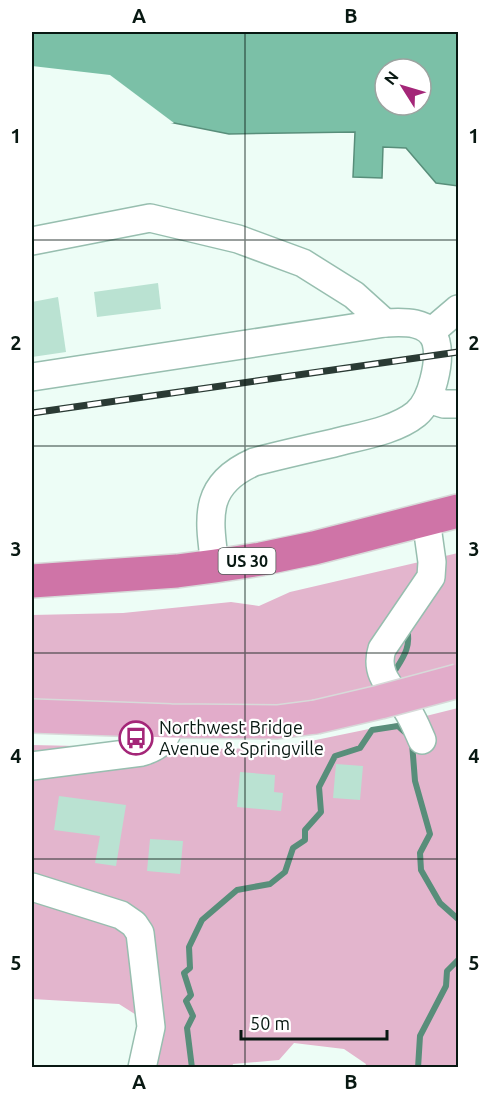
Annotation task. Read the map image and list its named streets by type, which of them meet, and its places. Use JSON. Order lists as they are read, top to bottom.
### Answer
{
  "streets": {
    "highway": ["US 30"]
  },
  "places": {
    "bus stop": ["Northwest Bridge Avenue & Springville"]
  },
  "scale_bar": "50 m",
  "north": "top left",
  "grid": {
    "columns": ["A", "B"],
    "rows": [
      "1",
      "2",
      "3",
      "4",
      "5"
    ]
  }
}
